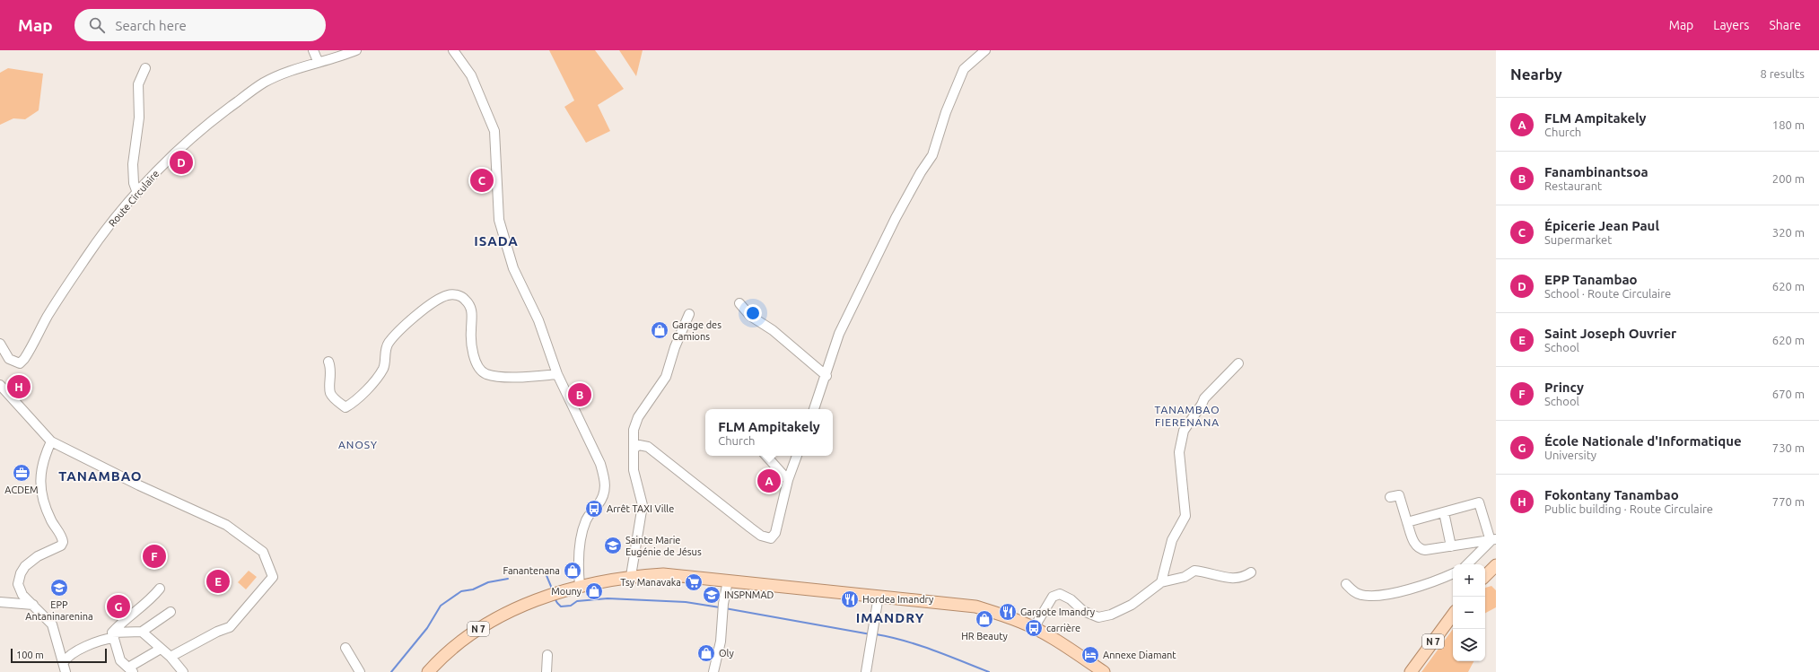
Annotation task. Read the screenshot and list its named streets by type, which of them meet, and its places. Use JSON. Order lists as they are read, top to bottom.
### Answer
{
  "streets": {
    "main road": ["N 7"],
    "street": ["Route Circulaire"]
  },
  "districts": [
    "ISADA",
    "TANAMBAO FIERENANA",
    "ANOSY",
    "TANAMBAO",
    "IMANDRY"
  ],
  "places": {
    "shop": [
      "Garage des Camions",
      "Fanantenana",
      "Mouny",
      "HR Beauty",
      "Oly"
    ],
    "office": ["ACDEM"],
    "bus stop": ["Arrêt TAXI Ville", "carrière"],
    "school or university": ["Sainte Marie Eugénie de Jésus", "EPP Antaninarenina", "INSPNMAD"],
    "supermarket": ["Tsy Manavaka"],
    "restaurant": ["Hordea Imandry", "Gargote Imandry"],
    "hotel": ["Annexe Diamant"]
  },
  "scale_bar": "100 m",
  "page": {
    "header": "Map",
    "search": "Search here",
    "nav": ["Map", "Layers", "Share"],
    "heading": ["Nearby", "8 results"],
    "list": [
      {
        "mark": "A",
        "name": "FLM Ampitakely",
        "note": "Church",
        "value": "180 m"
      },
      {
        "mark": "B",
        "name": "Fanambinantsoa",
        "note": "Restaurant",
        "value": "200 m"
      },
      {
        "mark": "C",
        "name": "Épicerie Jean Paul",
        "note": "Supermarket",
        "value": "320 m"
      },
      {
        "mark": "D",
        "name": "EPP Tanambao",
        "note": "School · Route Circulaire",
        "value": "620 m"
      },
      {
        "mark": "E",
        "name": "Saint Joseph Ouvrier",
        "note": "School",
        "value": "620 m"
      },
      {
        "mark": "F",
        "name": "Princy",
        "note": "School",
        "value": "670 m"
      },
      {
        "mark": "G",
        "name": "École Nationale d'Informatique",
        "note": "University",
        "value": "730 m"
      },
      {
        "mark": "H",
        "name": "Fokontany Tanambao",
        "note": "Public building · Route Circulaire",
        "value": "770 m"
      }
    ],
    "pins": [
      "D",
      "C",
      "H",
      "B",
      "A",
      "F",
      "E",
      "G"
    ],
    "popup": ["FLM Ampitakely", "Church"],
    "map_buttons": ["+", "−"],
    "scale": "100 m"
  }
}
